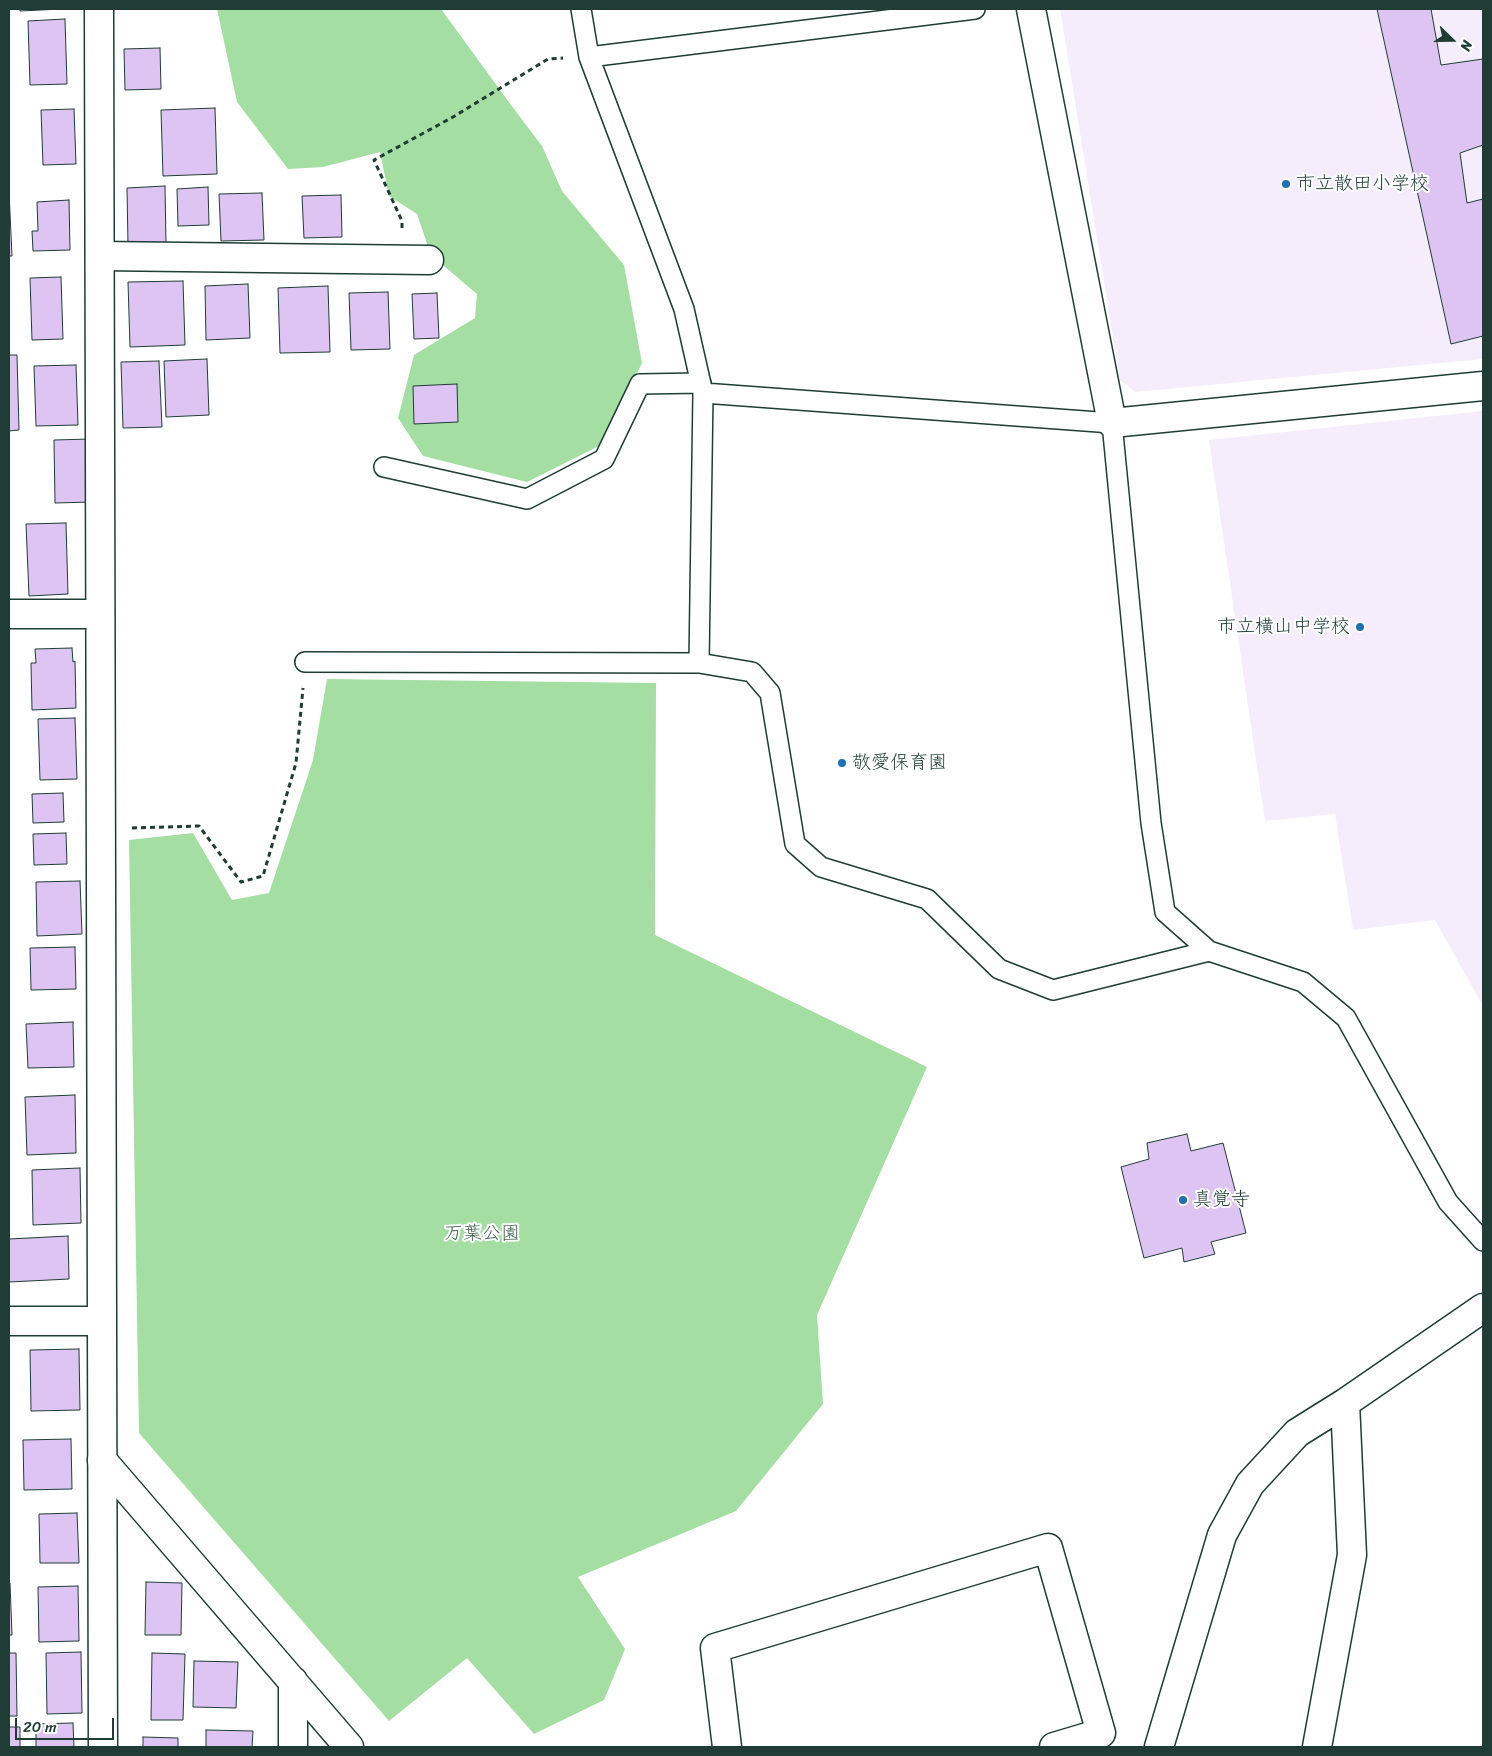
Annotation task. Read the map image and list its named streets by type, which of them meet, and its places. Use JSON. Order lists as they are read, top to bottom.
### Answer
{
  "parks": ["万葉公園"],
  "places": [
    "市立散田小学校",
    "市立横山中学校",
    "敬愛保育園",
    "真覚寺"
  ],
  "scale_bar": "20 m",
  "north": "right"
}
